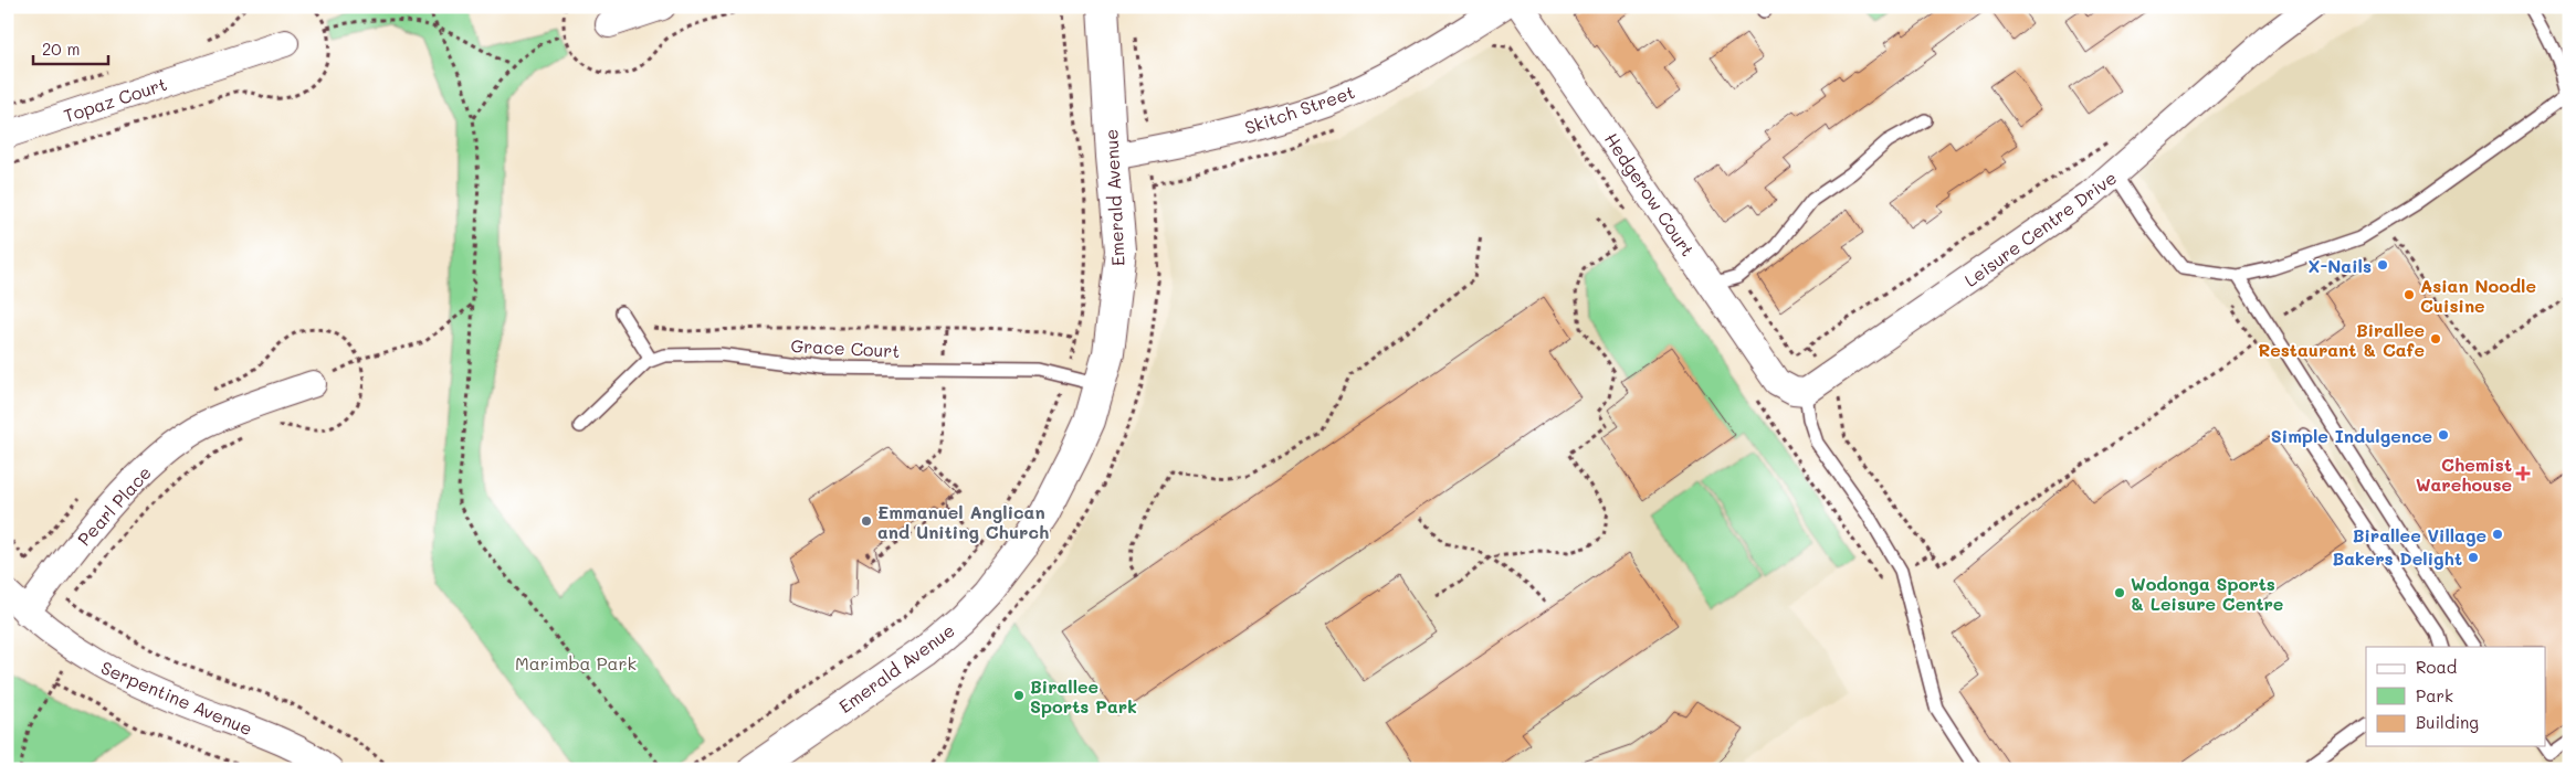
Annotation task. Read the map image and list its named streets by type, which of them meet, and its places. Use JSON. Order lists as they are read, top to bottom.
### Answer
{
  "streets": {
    "street": [
      "Topaz Court",
      "Skitch Street",
      "Hedgerow Court",
      "Emerald Avenue",
      "Leisure Centre Drive",
      "Pearl Place",
      "Serpentine Avenue"
    ],
    "lane": ["Grace Court"]
  },
  "crossings": [
    ["Skitch Street", "Emerald Avenue"],
    ["Hedgerow Court", "Leisure Centre Drive"],
    ["Emerald Avenue", "Grace Court"],
    ["Pearl Place", "Serpentine Avenue"]
  ],
  "parks": ["Marimba Park"],
  "places": {
    "other": [
      "X-Nails",
      "Asian Noodle Cuisine",
      "Birallee Restaurant & Cafe",
      "Simple Indulgence",
      "Emmanuel Anglican and Uniting Church",
      "Birallee Village",
      "Bakers Delight",
      "Wodonga Sports & Leisure Centre",
      "Birallee Sports Park"
    ],
    "health": ["Chemist Warehouse"]
  },
  "legend": ["Road", "Park", "Building"],
  "scale_bar": "20 m"
}
